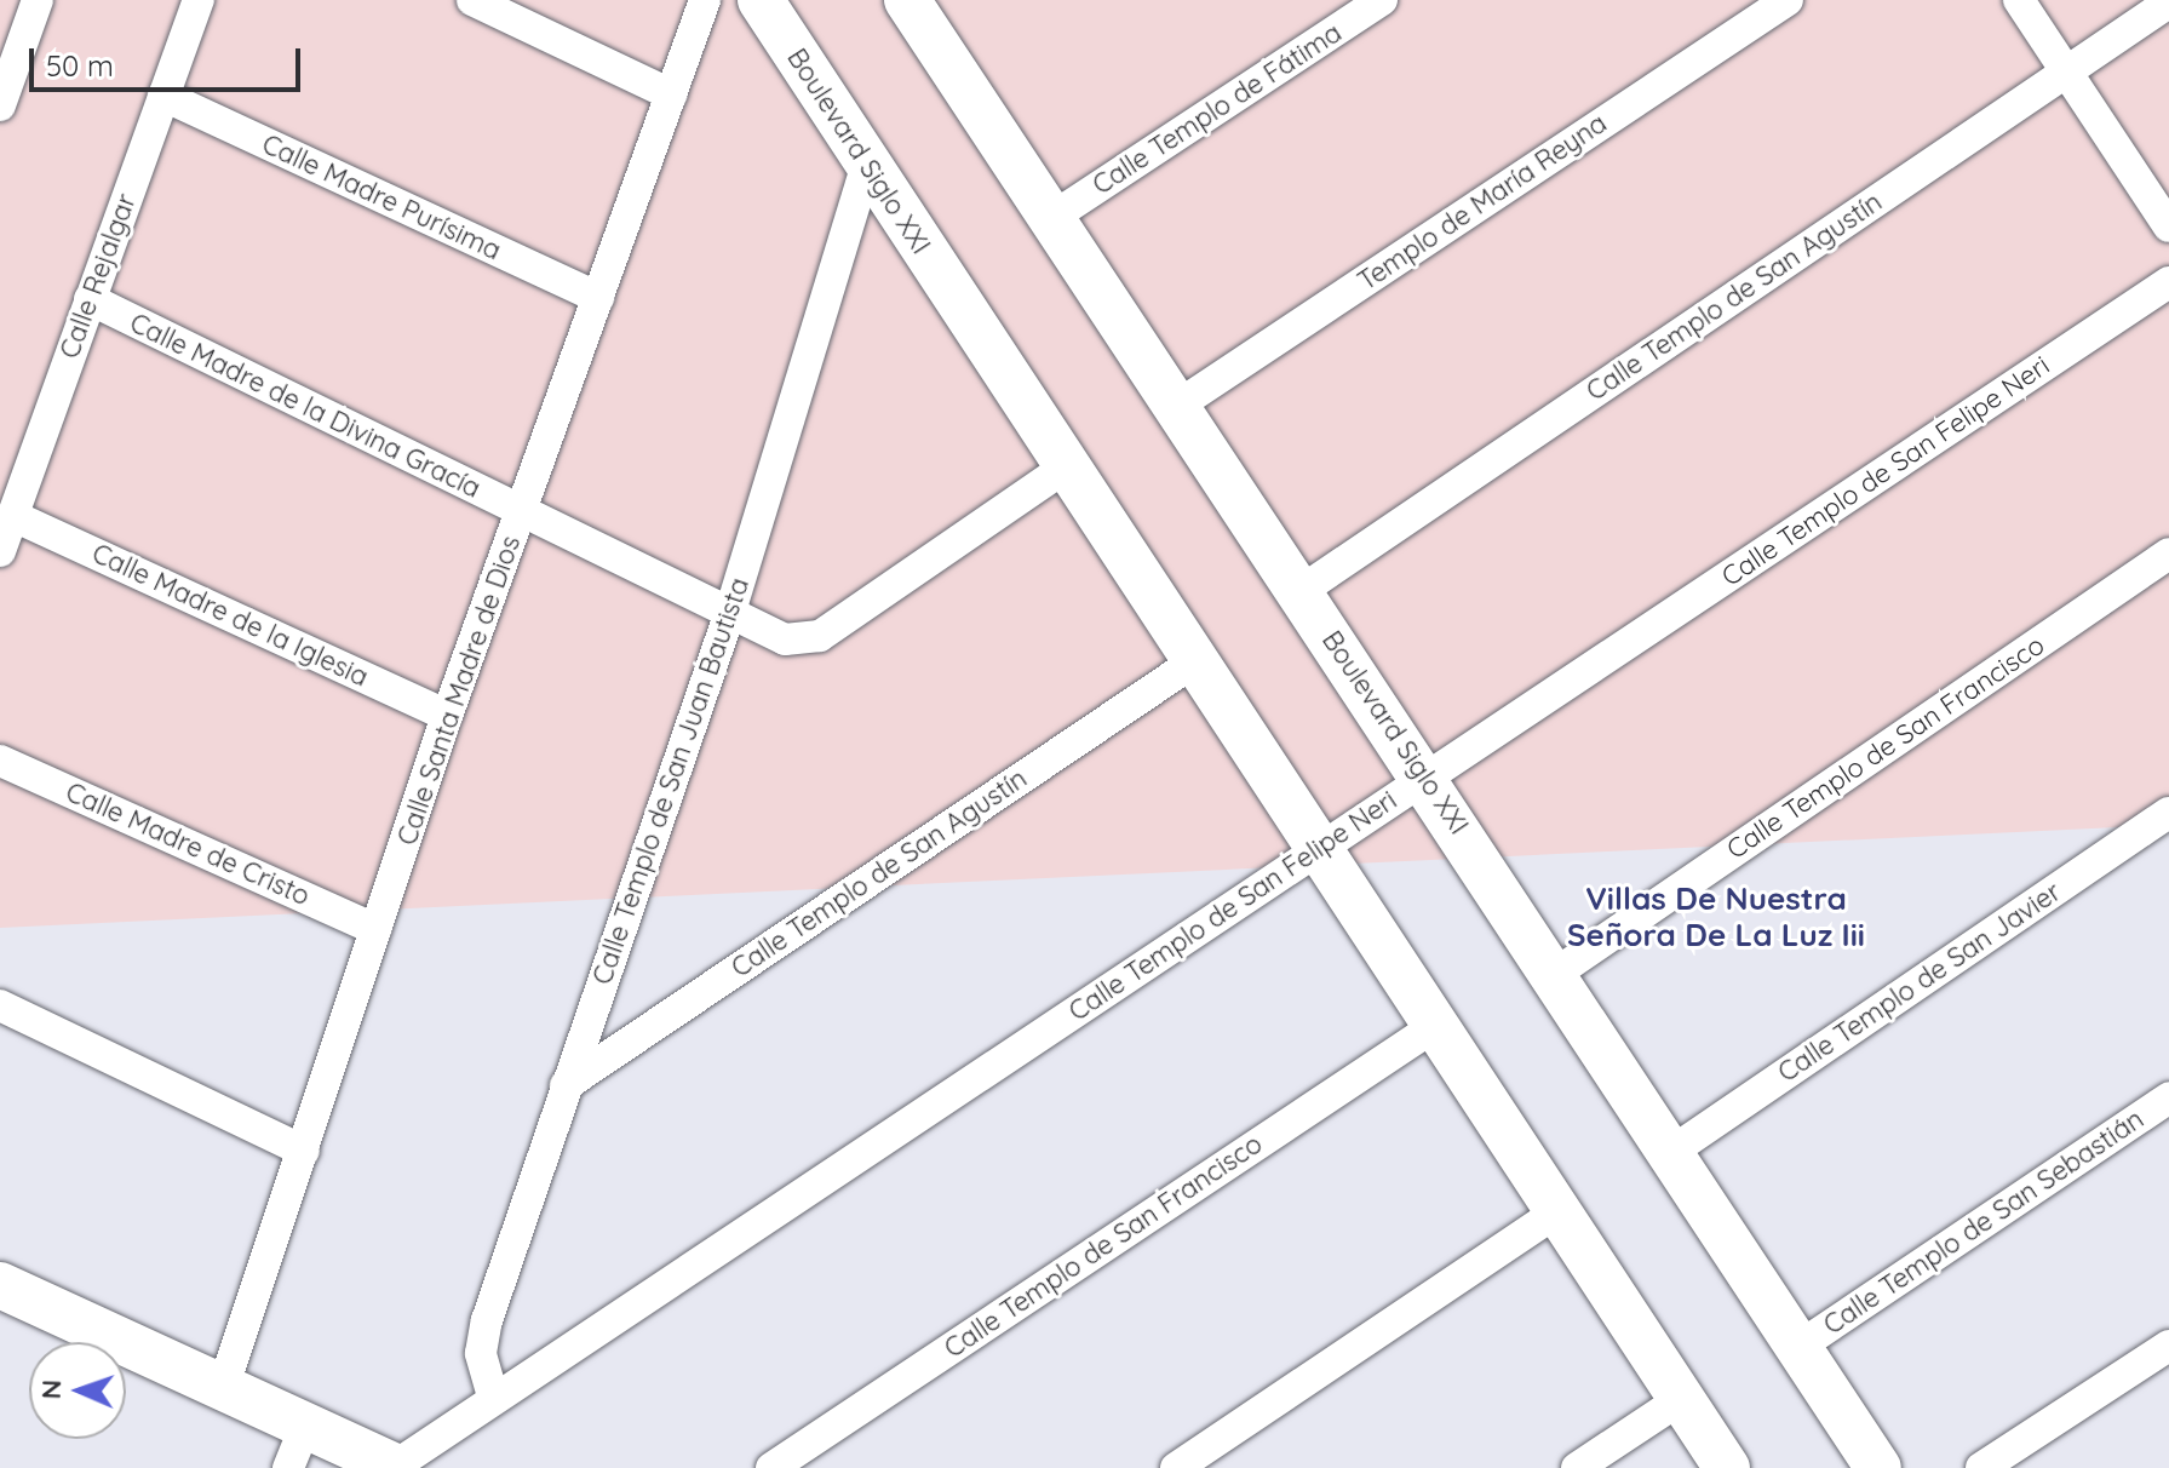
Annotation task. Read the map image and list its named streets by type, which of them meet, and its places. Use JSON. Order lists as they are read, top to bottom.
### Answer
{
  "streets": {
    "street": [
      "Calle Templo de Fátima",
      "Boulevard Siglo XXI",
      "Calle Madre Purísima",
      "Templo de María Reyna",
      "Calle Rejalgar",
      "Calle Templo de San Agustín",
      "Calle Madre de la Divina Gracía",
      "Calle Templo de San Felipe Neri",
      "Calle Madre de la Iglesia",
      "Calle Santa Madre de Dios",
      "Calle Templo de San Francisco",
      "Calle Templo de San Juan Bautista",
      "Calle Madre de Cristo",
      "Calle Templo de San Javier",
      "Calle Templo de San Sebastián"
    ]
  },
  "crossings": [
    ["Calle Templo de Fátima", "Boulevard Siglo XXI"],
    ["Boulevard Siglo XXI", "Templo de María Reyna"],
    ["Boulevard Siglo XXI", "Calle Templo de San Agustín"],
    ["Boulevard Siglo XXI", "Calle Templo de San Felipe Neri"],
    ["Boulevard Siglo XXI", "Calle Templo de San Francisco"],
    ["Boulevard Siglo XXI", "Calle Templo de San Juan Bautista"],
    ["Boulevard Siglo XXI", "Calle Templo de San Javier"],
    ["Boulevard Siglo XXI", "Calle Templo de San Sebastián"],
    ["Calle Madre Purísima", "Calle Rejalgar"],
    ["Calle Madre Purísima", "Calle Santa Madre de Dios"],
    ["Calle Rejalgar", "Calle Madre de la Divina Gracía"],
    ["Calle Rejalgar", "Calle Madre de la Iglesia"],
    ["Calle Templo de San Agustín", "Calle Templo de San Juan Bautista"],
    ["Calle Madre de la Divina Gracía", "Calle Santa Madre de Dios"],
    ["Calle Madre de la Divina Gracía", "Calle Templo de San Juan Bautista"],
    ["Calle Templo de San Felipe Neri", "Calle Templo de San Juan Bautista"],
    ["Calle Madre de la Iglesia", "Calle Santa Madre de Dios"],
    ["Calle Santa Madre de Dios", "Calle Madre de Cristo"]
  ],
  "districts": ["Villas De Nuestra Señora De La Luz Iii"],
  "scale_bar": "50 m",
  "north": "left"
}
